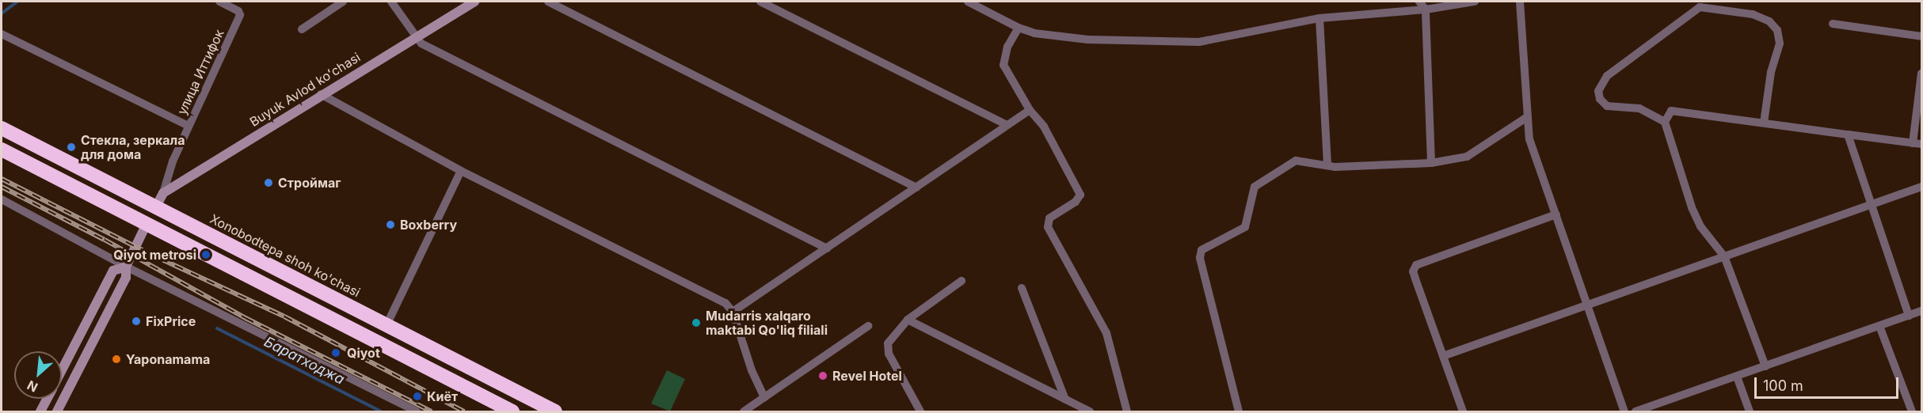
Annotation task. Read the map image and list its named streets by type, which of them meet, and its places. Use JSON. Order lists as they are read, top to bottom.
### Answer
{
  "streets": {
    "highway": ["Xonobodtepa shoh ko'chasi"],
    "street": ["улица Иттифок", "Buyuk Avlod koʻchasi"]
  },
  "crossings": [
    ["улица Иттифок", "Buyuk Avlod koʻchasi"],
    ["Buyuk Avlod koʻchasi", "Xonobodtepa shoh ko'chasi"]
  ],
  "water": ["Баратходжа"],
  "places": [
    "Стекла, зеркала для дома",
    "Строймаг",
    "Boxberry",
    "Qiyot metrosi",
    "FixPrice",
    "Mudarris xalqaro maktabi Qo'liq filiali",
    "Qiyot",
    "Yaponamama",
    "Revel Hotel",
    "Киёт"
  ],
  "scale_bar": "100 m",
  "north": "bottom left"
}
